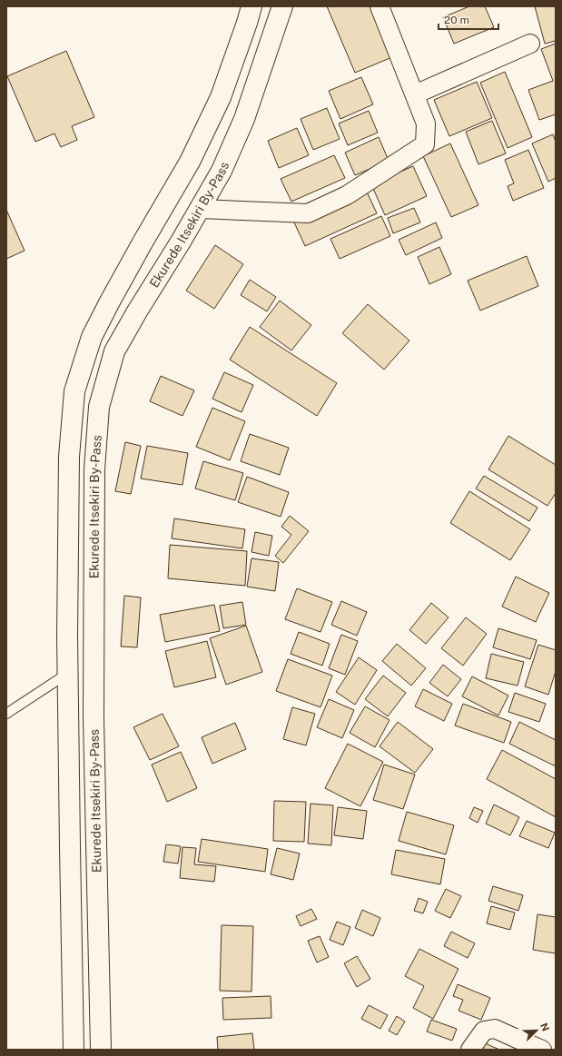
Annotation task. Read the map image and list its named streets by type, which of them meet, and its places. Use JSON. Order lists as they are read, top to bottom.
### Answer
{
  "streets": {
    "main road": ["Ekurede Itsekiri By-Pass"]
  },
  "scale_bar": "20 m",
  "north": "top right"
}
